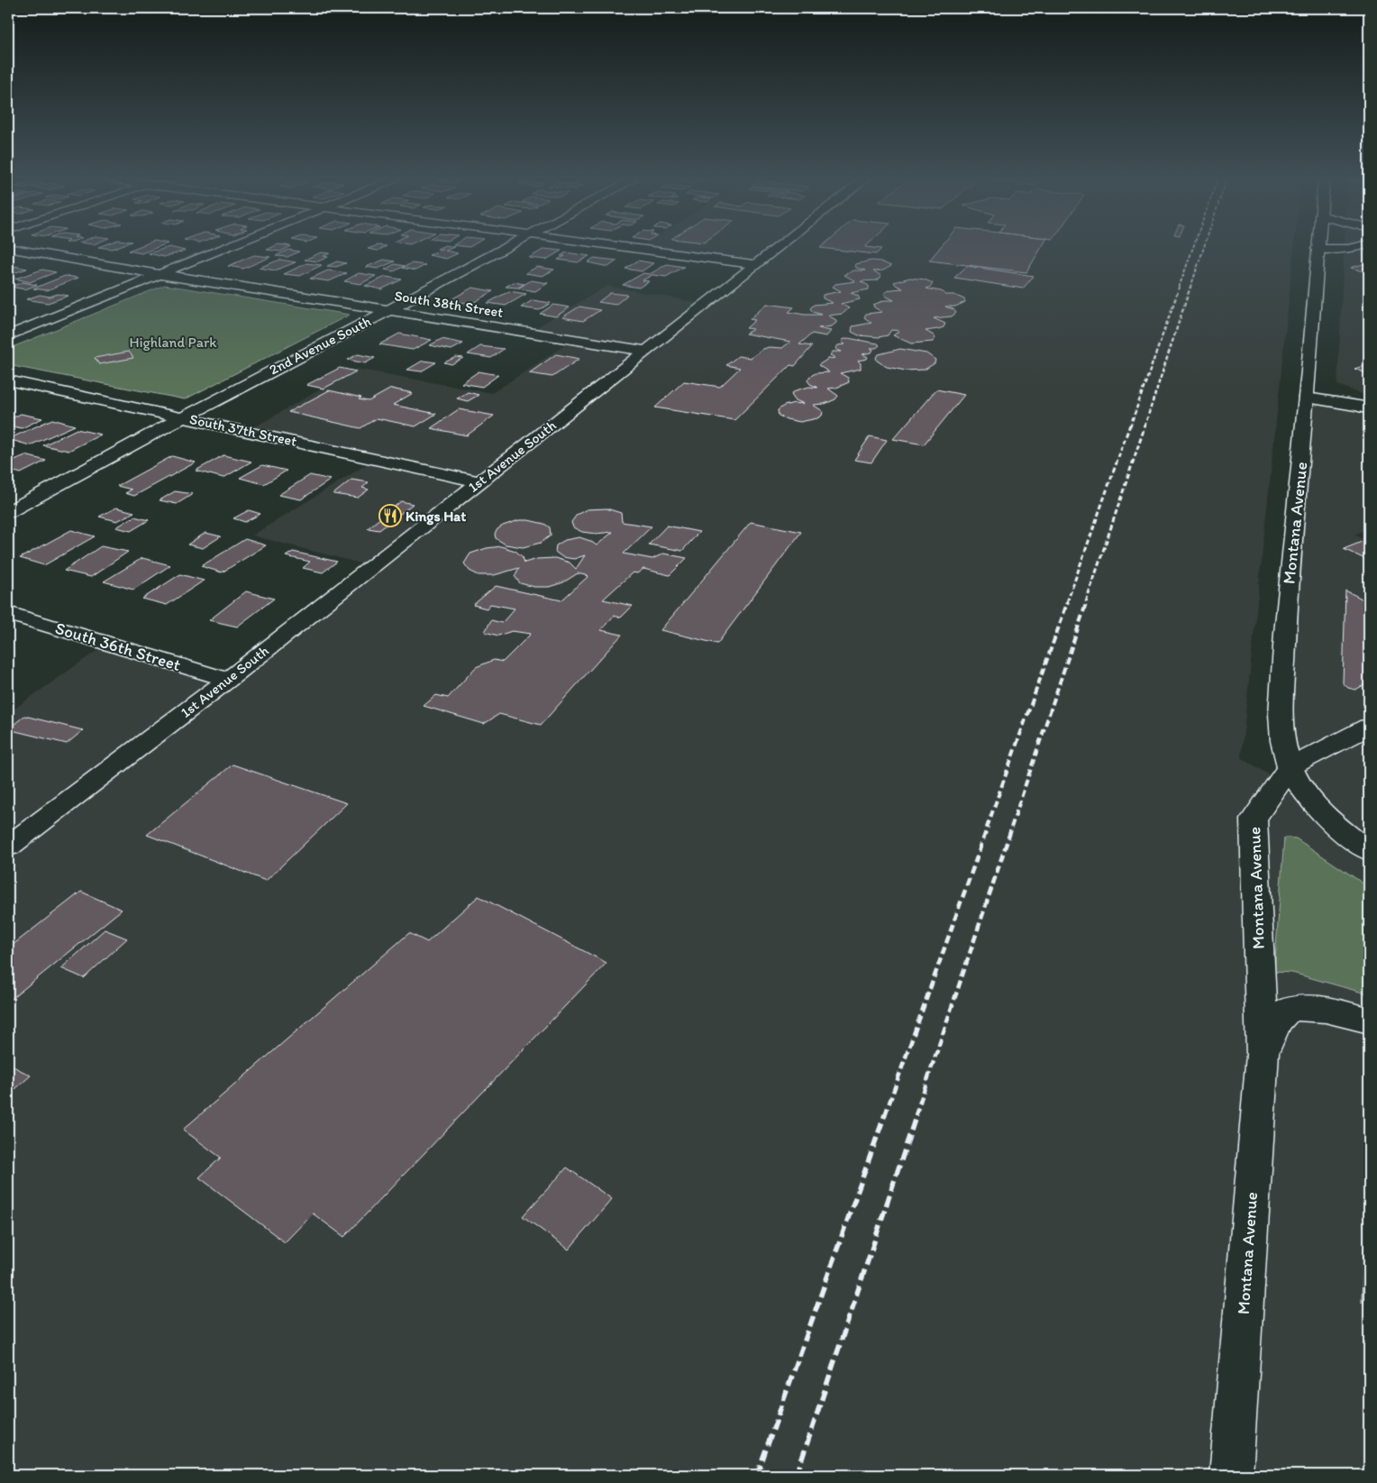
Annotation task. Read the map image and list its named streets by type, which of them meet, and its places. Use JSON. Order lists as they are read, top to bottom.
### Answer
{
  "streets": {
    "street": [
      "South 38th Street",
      "2nd Avenue South",
      "South 37th Street",
      "1st Avenue South",
      "Montana Avenue",
      "South 36th Street"
    ]
  },
  "crossings": [
    ["South 38th Street", "2nd Avenue South"],
    ["South 38th Street", "1st Avenue South"],
    ["2nd Avenue South", "South 37th Street"],
    ["South 37th Street", "1st Avenue South"],
    ["1st Avenue South", "South 36th Street"]
  ],
  "parks": ["Highland Park"],
  "places": {
    "restaurant": ["Kings Hat"]
  }
}
